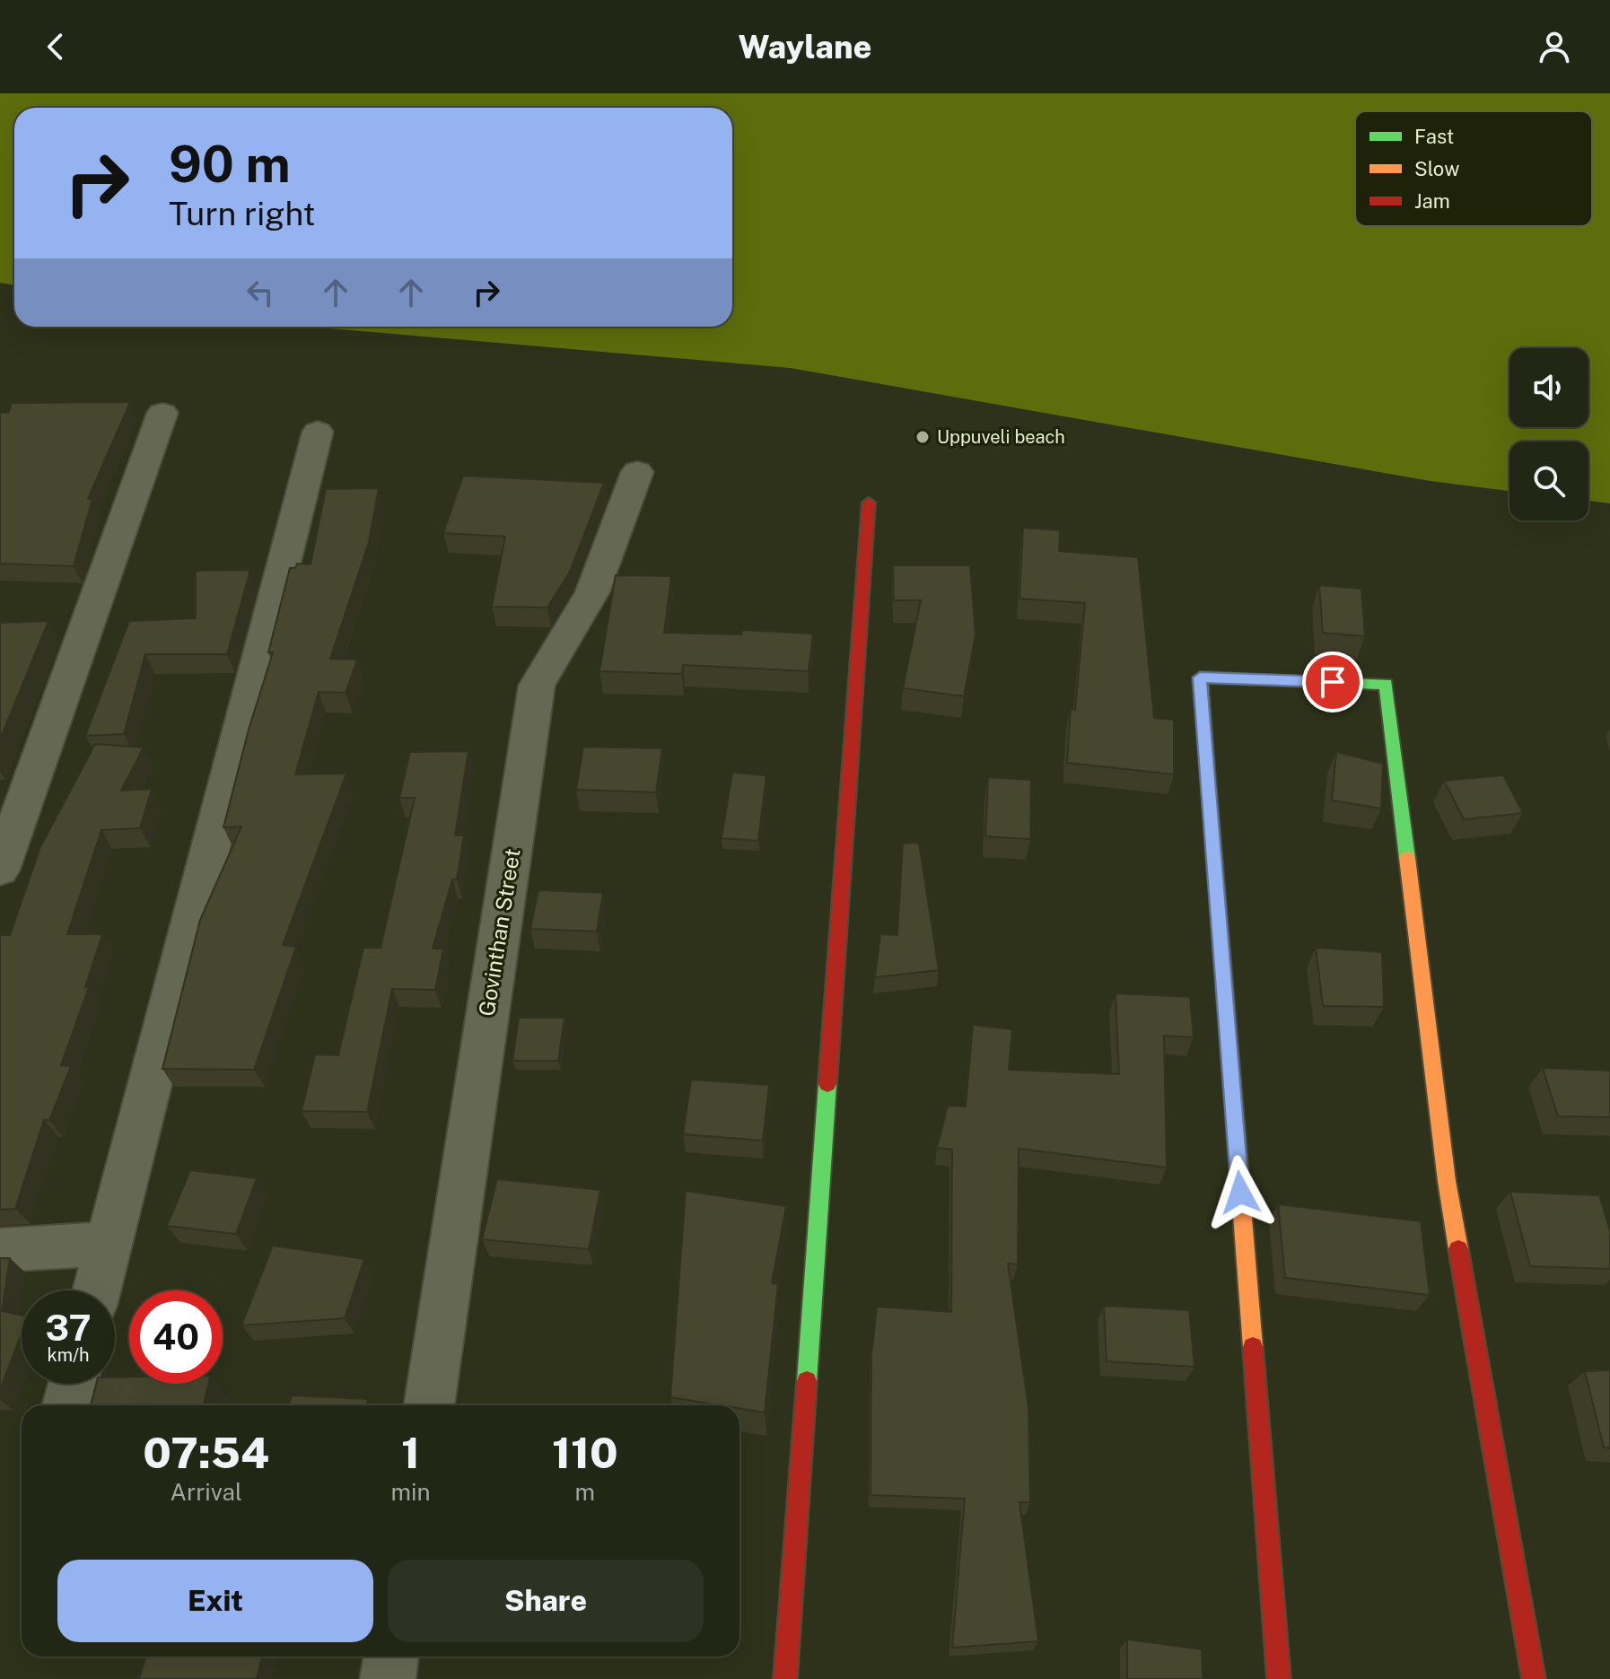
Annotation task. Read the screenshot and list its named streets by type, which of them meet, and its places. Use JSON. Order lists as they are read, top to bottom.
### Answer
{
  "streets": {
    "street": ["Govinthan Street"]
  },
  "places": ["Uppuveli beach"],
  "legend": ["Fast", "Slow", "Jam"],
  "page": {
    "header": "Waylane",
    "turn": ["90 m", "Turn right"],
    "speed": "37 km/h",
    "limit": "40",
    "eta": [
      "07:54",
      "Arrival",
      "1",
      "min",
      "110",
      "m"
    ],
    "buttons": ["Exit", "Share"]
  }
}
